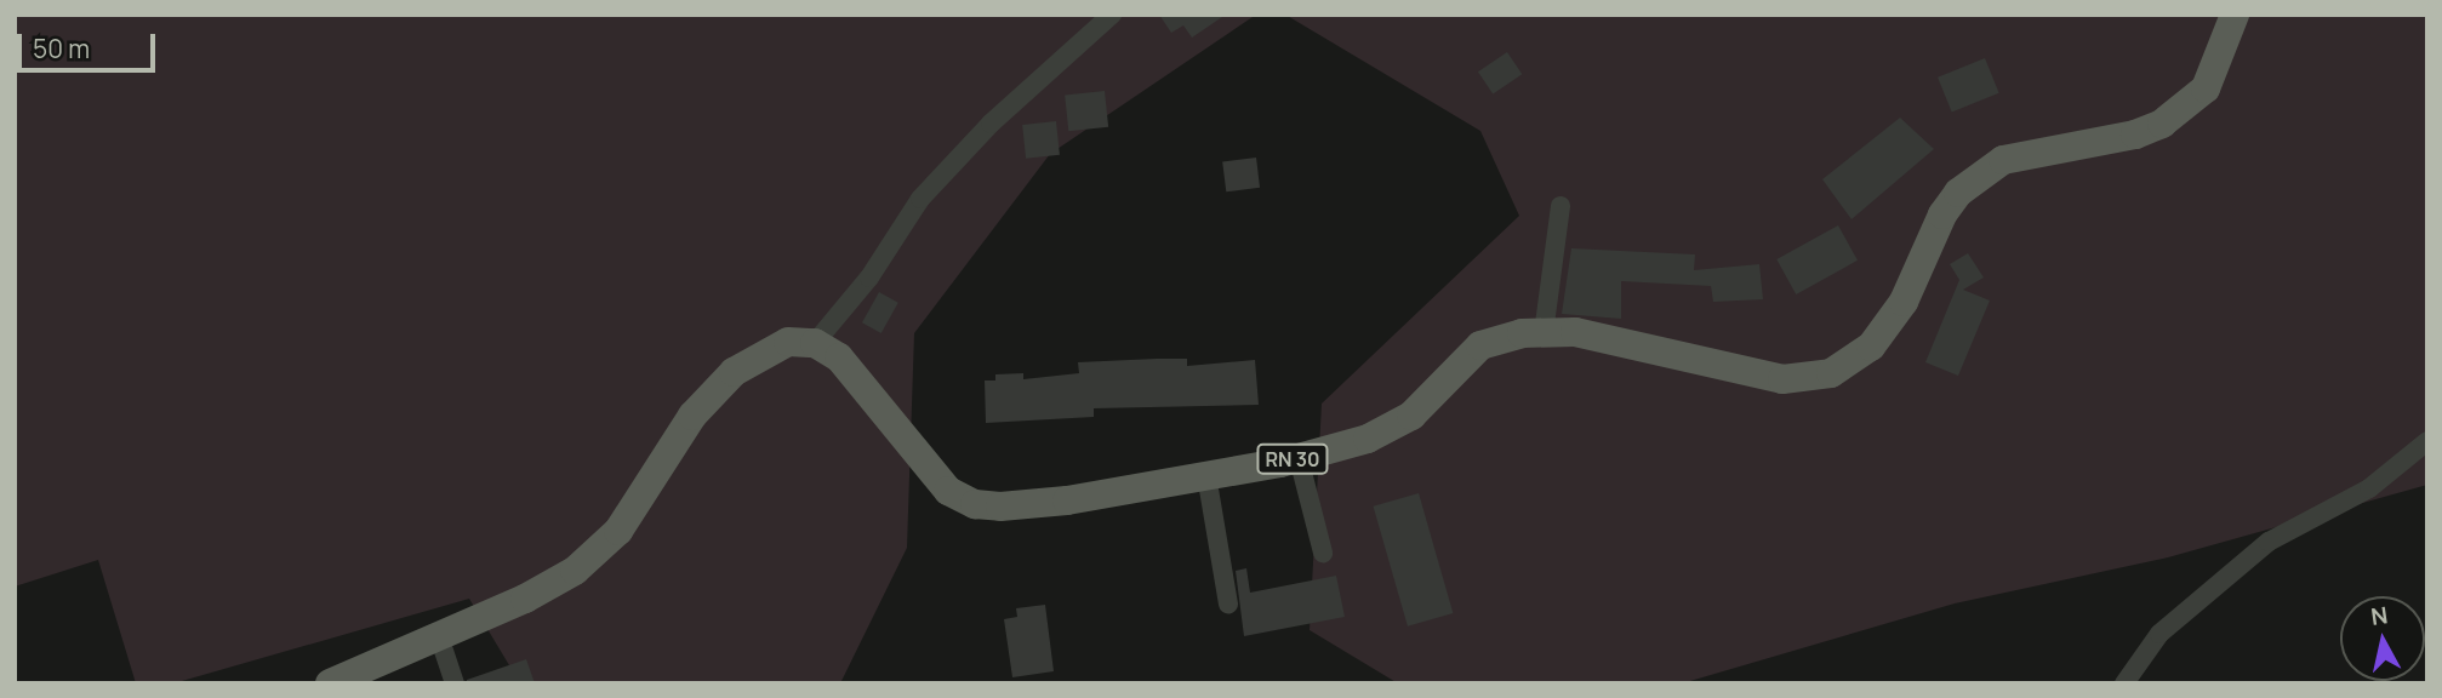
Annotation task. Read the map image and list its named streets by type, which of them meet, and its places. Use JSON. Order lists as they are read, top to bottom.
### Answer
{
  "streets": {
    "main road": ["RN 30"]
  },
  "scale_bar": "50 m",
  "north": "top"
}
